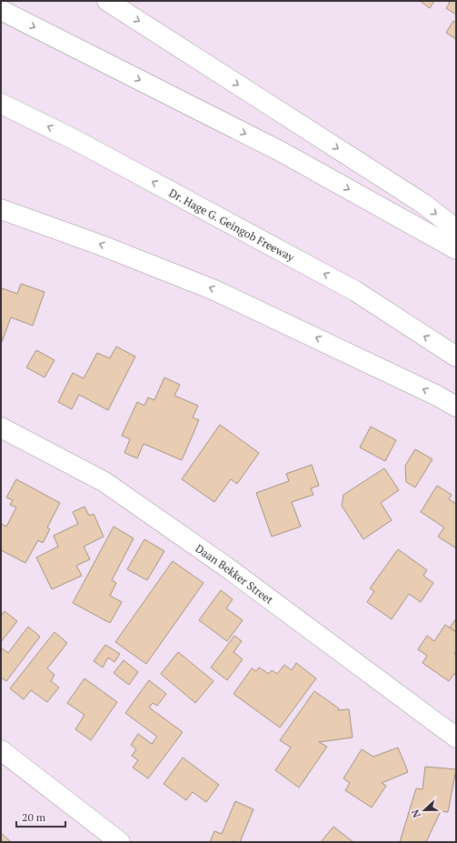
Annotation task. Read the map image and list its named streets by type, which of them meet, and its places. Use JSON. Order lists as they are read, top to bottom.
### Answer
{
  "streets": {
    "main road": ["Dr. Hage G. Geingob Freeway", "Daan Bekker Street"]
  },
  "scale_bar": "20 m",
  "north": "left"
}
